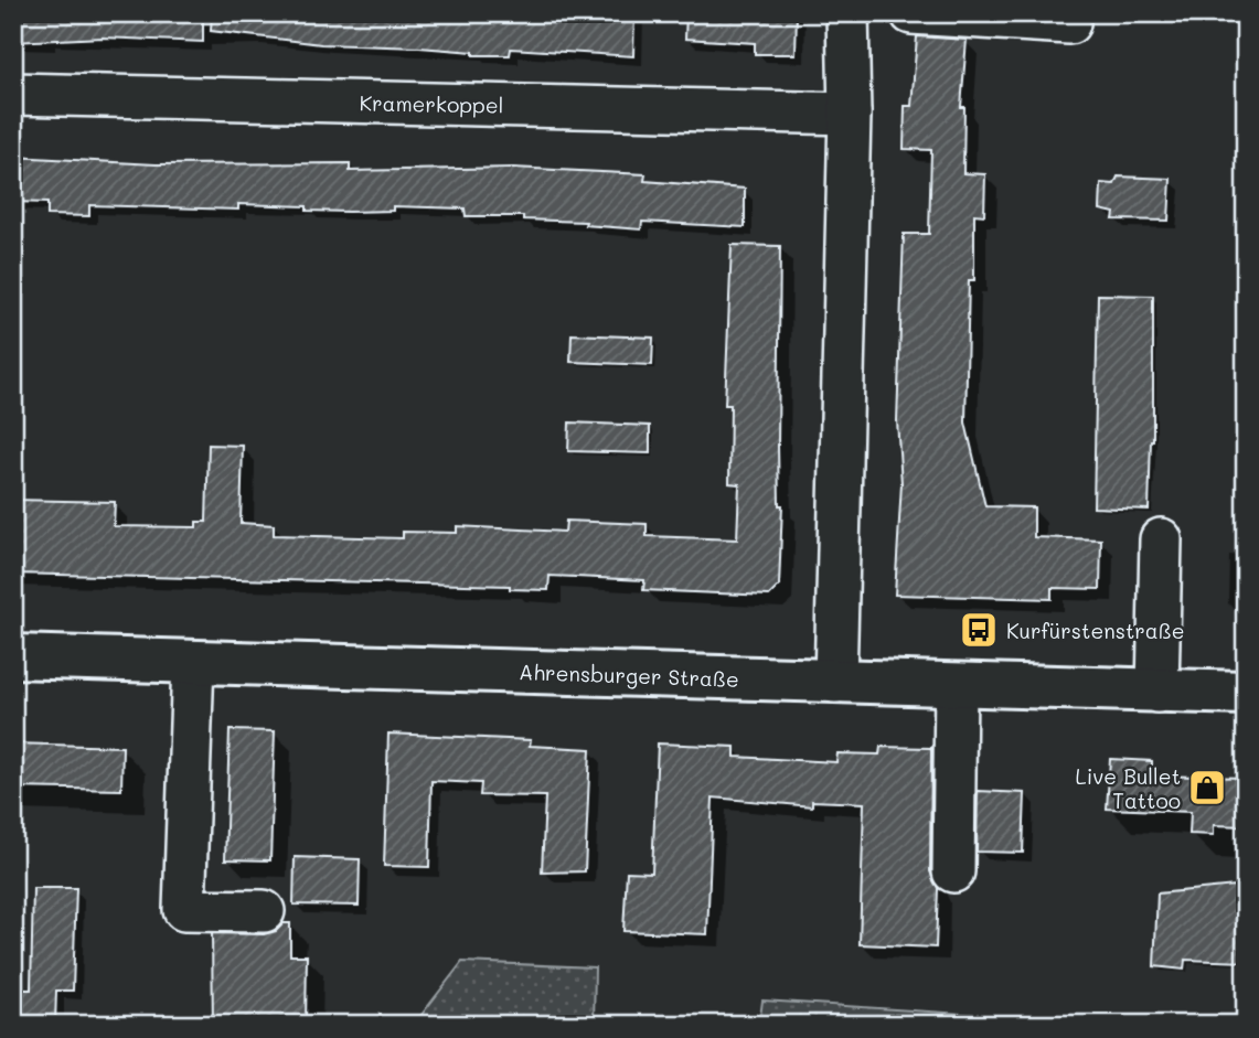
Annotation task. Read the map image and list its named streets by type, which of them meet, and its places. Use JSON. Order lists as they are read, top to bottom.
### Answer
{
  "streets": {
    "main road": ["Ahrensburger Straße"],
    "street": ["Kramerkoppel"]
  },
  "places": {
    "bus stop": ["Kurfürstenstraße"],
    "shop": ["Live Bullet Tattoo"]
  }
}
